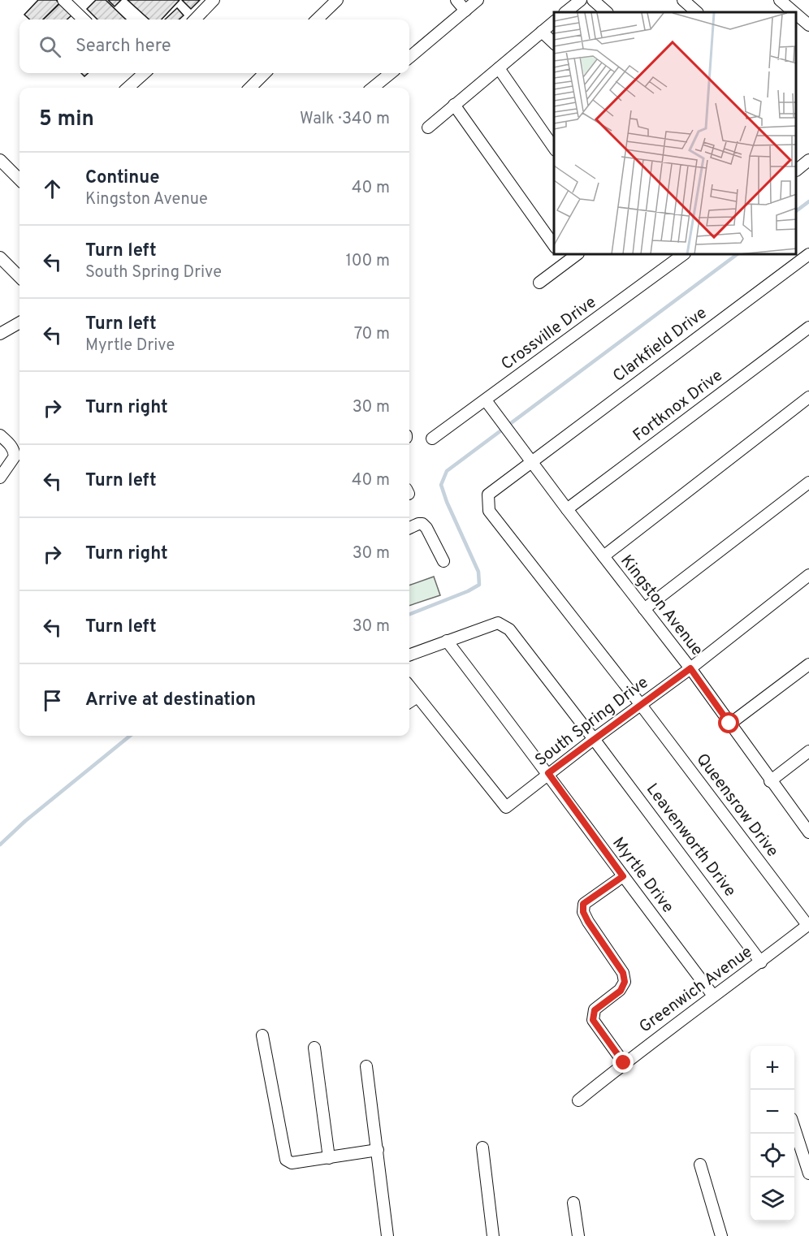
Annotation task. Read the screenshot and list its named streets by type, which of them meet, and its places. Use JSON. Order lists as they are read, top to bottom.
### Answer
{
  "streets": {
    "street": [
      "Crossville Drive",
      "Clarkfield Drive",
      "Fortknox Drive",
      "Kingston Avenue",
      "South Spring Drive",
      "Queensrow Drive",
      "Leavenworth Drive",
      "Myrtle Drive",
      "Greenwich Avenue"
    ]
  },
  "crossings": [
    ["Crossville Drive", "Kingston Avenue"],
    ["Clarkfield Drive", "Kingston Avenue"],
    ["Clarkfield Drive", "South Spring Drive"],
    ["Clarkfield Drive", "Queensrow Drive"],
    ["Fortknox Drive", "Kingston Avenue"],
    ["Kingston Avenue", "South Spring Drive"],
    ["South Spring Drive", "Queensrow Drive"],
    ["South Spring Drive", "Leavenworth Drive"],
    ["South Spring Drive", "Myrtle Drive"],
    ["Queensrow Drive", "Greenwich Avenue"],
    ["Leavenworth Drive", "Myrtle Drive"],
    ["Leavenworth Drive", "Greenwich Avenue"],
    ["Myrtle Drive", "Greenwich Avenue"]
  ],
  "page": {
    "search": "Search here",
    "heading": ["5 min", "Walk · 340 m"],
    "list": [
      ["Continue", "Kingston Avenue", "40 m"],
      ["Turn left", "South Spring Drive", "100 m"],
      ["Turn left", "Myrtle Drive", "70 m"],
      ["Turn right", "30 m"],
      ["Turn left", "40 m"],
      ["Turn right", "30 m"],
      ["Turn left", "30 m"],
      "Arrive at destination"
    ],
    "map_buttons": ["+", "−"]
  }
}
